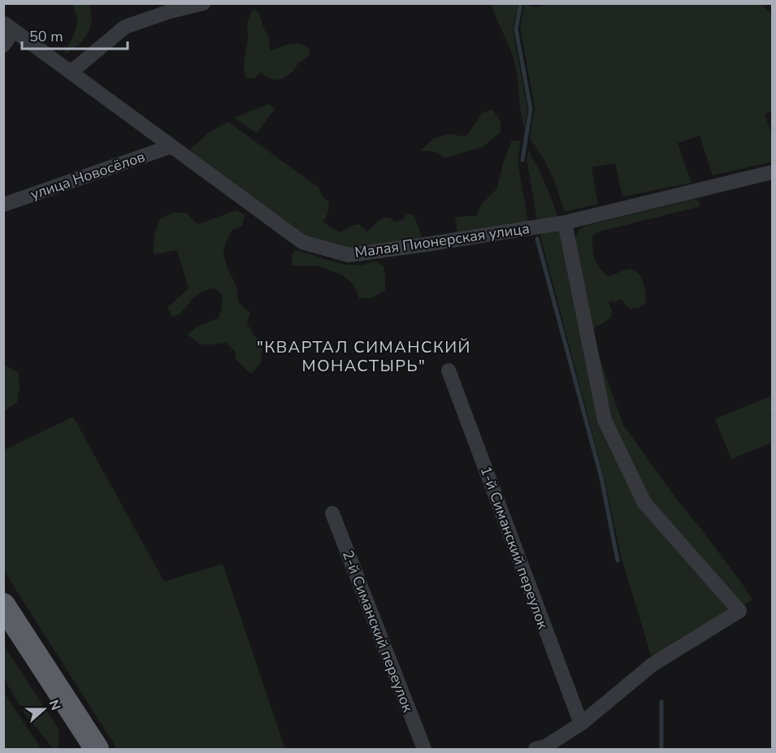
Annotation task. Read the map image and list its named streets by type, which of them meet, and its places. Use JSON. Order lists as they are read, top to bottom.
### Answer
{
  "streets": {
    "street": [
      "улица Новосёлов",
      "Малая Пионерская улица",
      "1-й Симанский переулок",
      "2-й Симанский переулок"
    ]
  },
  "crossings": [
    ["улица Новосёлов", "Малая Пионерская улица"]
  ],
  "districts": ["\"КВАРТАЛ СИМАНСКИЙ МОНАСТЫРЬ\""],
  "scale_bar": "50 m",
  "north": "right"
}
